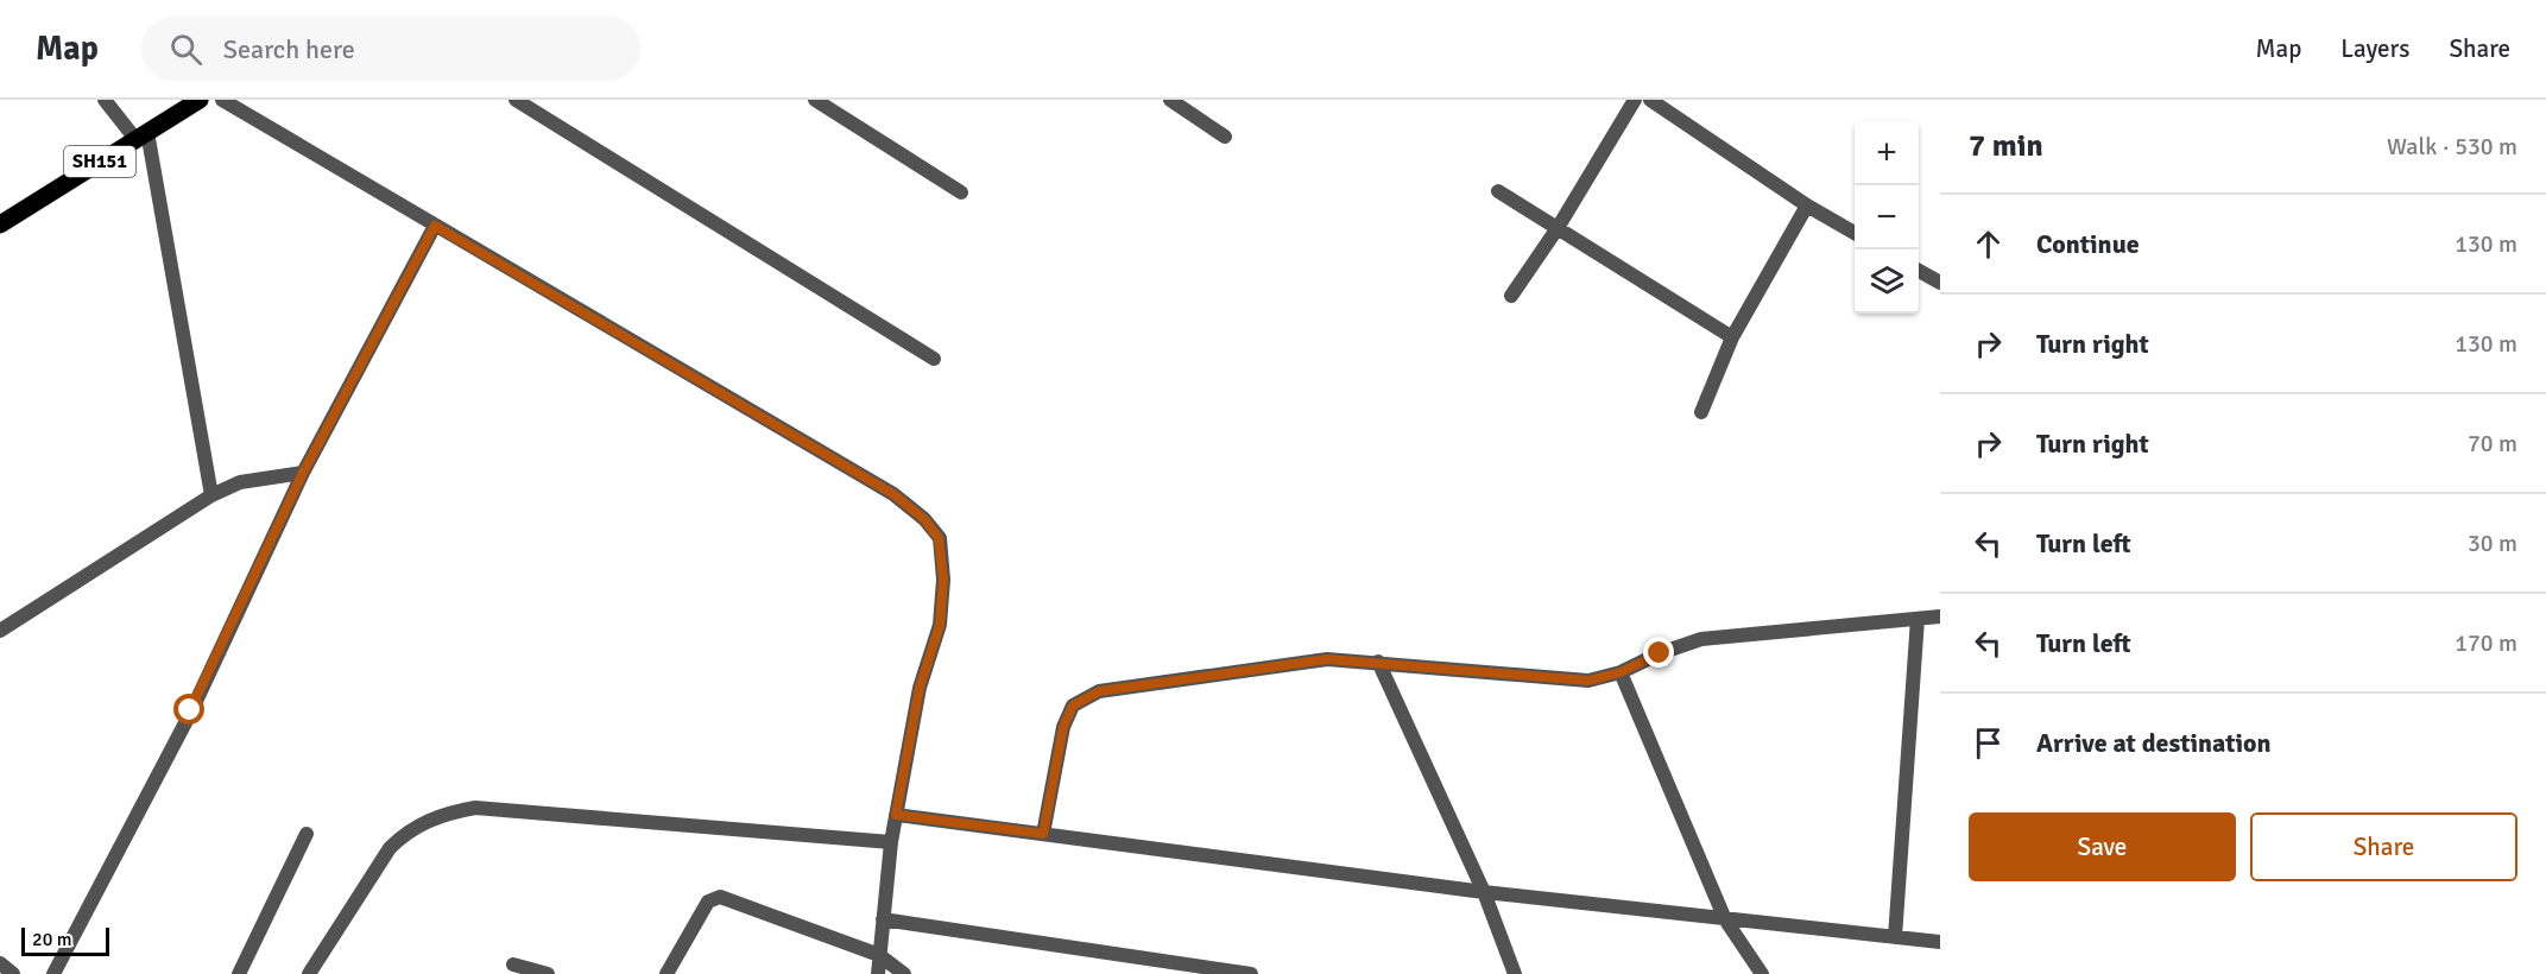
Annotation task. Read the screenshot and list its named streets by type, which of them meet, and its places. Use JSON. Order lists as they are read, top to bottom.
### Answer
{
  "streets": {
    "main road": ["SH151"]
  },
  "scale_bar": "20 m",
  "page": {
    "header": "Map",
    "search": "Search here",
    "nav": ["Map", "Layers", "Share"],
    "heading": ["7 min", "Walk · 530 m"],
    "map_buttons": ["+", "−"],
    "list": [
      ["Continue", "130 m"],
      ["Turn right", "130 m"],
      ["Turn right", "70 m"],
      ["Turn left", "30 m"],
      ["Turn left", "170 m"],
      "Arrive at destination"
    ],
    "buttons": ["Save", "Share"],
    "scale": "20 m"
  }
}
